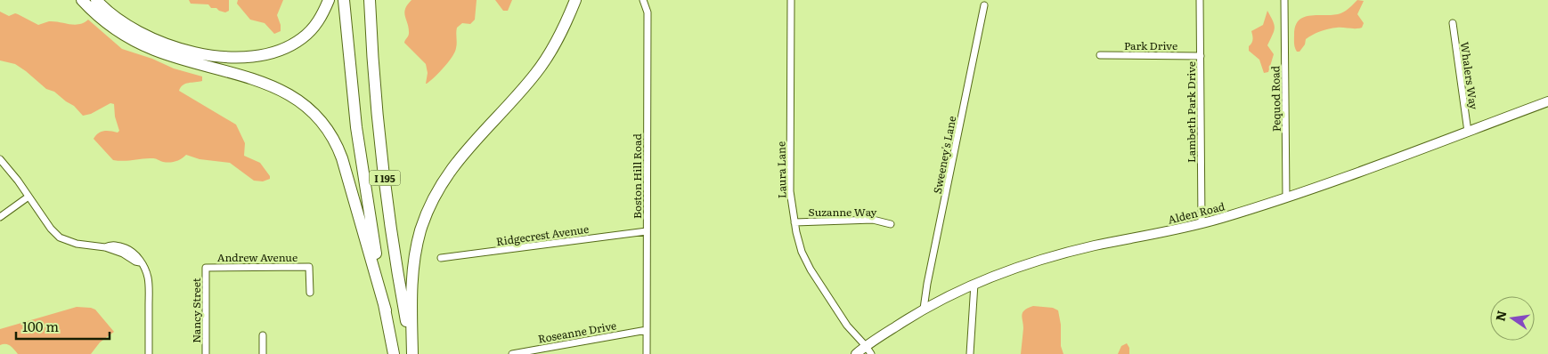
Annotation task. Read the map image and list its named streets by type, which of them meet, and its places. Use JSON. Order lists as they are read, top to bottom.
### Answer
{
  "streets": {
    "highway": ["I 195"],
    "main road": ["Alden Road"],
    "street": [
      "Park Drive",
      "Whalers Way",
      "Pequod Road",
      "Lambeth Park Drive",
      "Sweeney's Lane",
      "Laura Lane",
      "Boston Hill Road",
      "Suzanne Way",
      "Ridgecrest Avenue",
      "Andrew Avenue",
      "Nancy Street",
      "Roseanne Drive"
    ]
  },
  "crossings": [
    ["Park Drive", "Lambeth Park Drive"],
    ["Whalers Way", "Alden Road"],
    ["Pequod Road", "Alden Road"],
    ["Lambeth Park Drive", "Alden Road"],
    ["Sweeney's Lane", "Alden Road"],
    ["Laura Lane", "Suzanne Way"],
    ["Laura Lane", "Alden Road"],
    ["Boston Hill Road", "Ridgecrest Avenue"],
    ["Boston Hill Road", "Roseanne Drive"],
    ["Andrew Avenue", "Nancy Street"]
  ],
  "scale_bar": "100 m",
  "north": "left"
}
